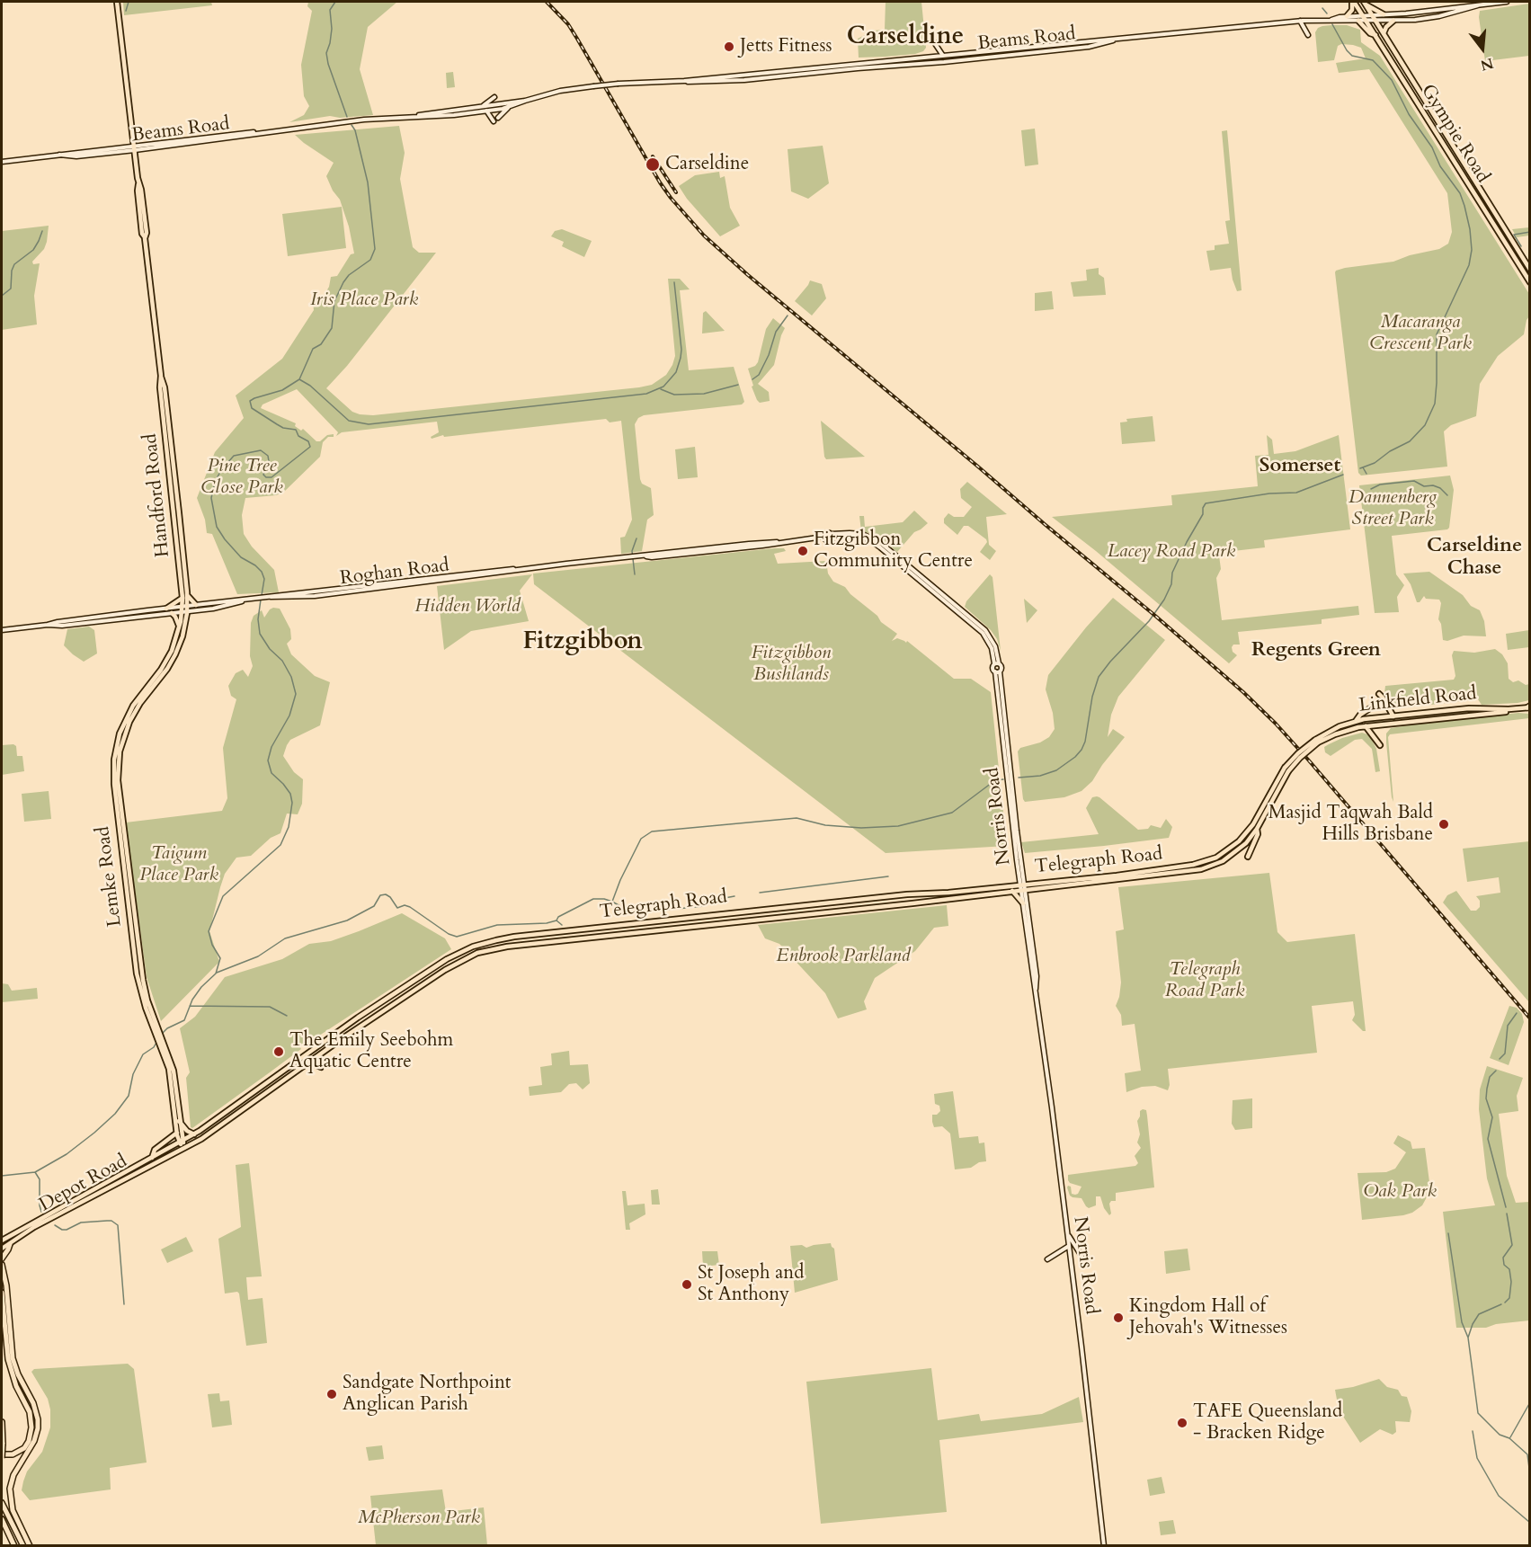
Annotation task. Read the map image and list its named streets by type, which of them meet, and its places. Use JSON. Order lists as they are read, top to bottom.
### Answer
{
  "streets": {
    "main road": [
      "Beams Road",
      "Gympie Road",
      "Handford Road",
      "Roghan Road",
      "Linkfield Road",
      "Norris Road",
      "Telegraph Road",
      "Lemke Road",
      "Depot Road"
    ]
  },
  "crossings": [
    ["Beams Road", "Gympie Road"],
    ["Beams Road", "Handford Road"],
    ["Handford Road", "Roghan Road"],
    ["Handford Road", "Lemke Road"],
    ["Roghan Road", "Lemke Road"],
    ["Linkfield Road", "Telegraph Road"],
    ["Norris Road", "Telegraph Road"],
    ["Telegraph Road", "Lemke Road"],
    ["Telegraph Road", "Depot Road"],
    ["Lemke Road", "Depot Road"]
  ],
  "districts": [
    "Carseldine",
    "Somerset",
    "Carseldine Chase",
    "Fitzgibbon",
    "Regents Green"
  ],
  "parks": [
    "Iris Place Park",
    "Macaranga Crescent Park",
    "Pine Tree Close Park",
    "Dannenberg Street Park",
    "Lacey Road Park",
    "Hidden World",
    "Fitzgibbon Bushlands",
    "Taigum Place Park",
    "Enbrook Parkland",
    "Telegraph Road Park",
    "Oak Park",
    "McPherson Park"
  ],
  "places": [
    "Jetts Fitness",
    "Carseldine",
    "Fitzgibbon Community Centre",
    "Masjid Taqwah Bald Hills Brisbane",
    "The Emily Seebohm Aquatic Centre",
    "St Joseph and St Anthony",
    "Kingdom Hall of Jehovah's Witnesses",
    "Sandgate Northpoint Anglican Parish",
    "TAFE Queensland - Bracken Ridge"
  ],
  "north": "bottom"
}
